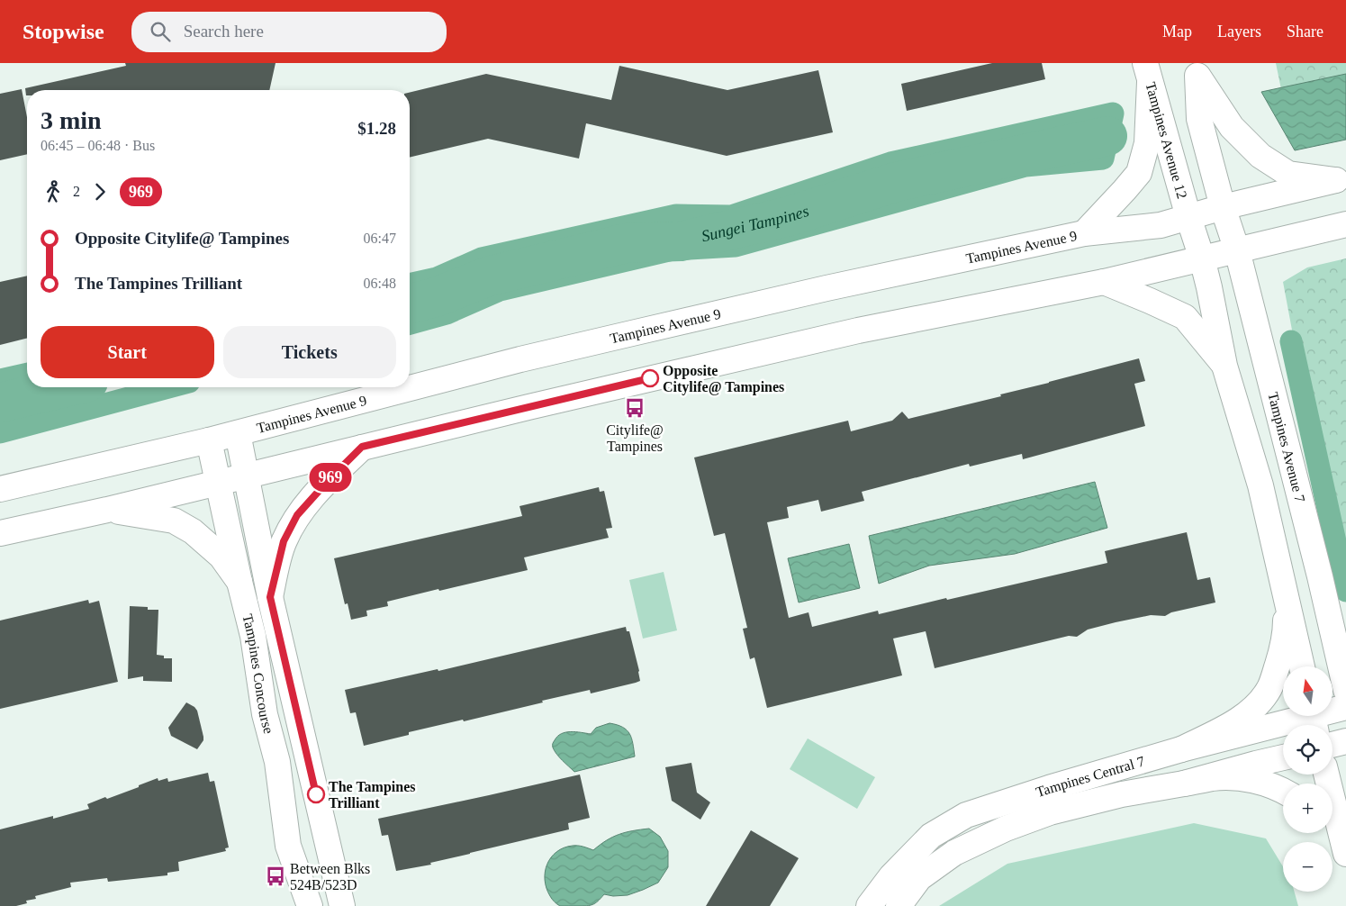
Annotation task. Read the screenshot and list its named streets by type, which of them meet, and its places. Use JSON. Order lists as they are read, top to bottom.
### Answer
{
  "streets": {
    "main road": [
      "Tampines Avenue 12",
      "Tampines Avenue 9",
      "Tampines Avenue 7",
      "Tampines Concourse",
      "Tampines Central 7"
    ]
  },
  "crossings": [
    ["Tampines Avenue 12", "Tampines Avenue 9"],
    ["Tampines Avenue 9", "Tampines Avenue 7"],
    ["Tampines Avenue 9", "Tampines Concourse"]
  ],
  "water": ["Sungei Tampines"],
  "places": {
    "other": ["Opposite Citylife@ Tampines", "The Tampines Trilliant"],
    "bus stop": ["Citylife@ Tampines", "Between Blks 524B/523D"]
  },
  "lines": ["bus line 969"],
  "north": "top",
  "page": {
    "header": "Stopwise",
    "search": "Search here",
    "nav": ["Map", "Layers", "Share"],
    "on_map": "969",
    "heading": ["3 min", "06:45 – 06:48 · Bus", "$1.28"],
    "legs": ["2", "969"],
    "list": [
      {
        "name": "Opposite Citylife@ Tampines",
        "value": "06:47"
      },
      {
        "name": "The Tampines Trilliant",
        "value": "06:48"
      }
    ],
    "buttons": ["Start", "Tickets"],
    "map_buttons": ["+", "−"]
  }
}
